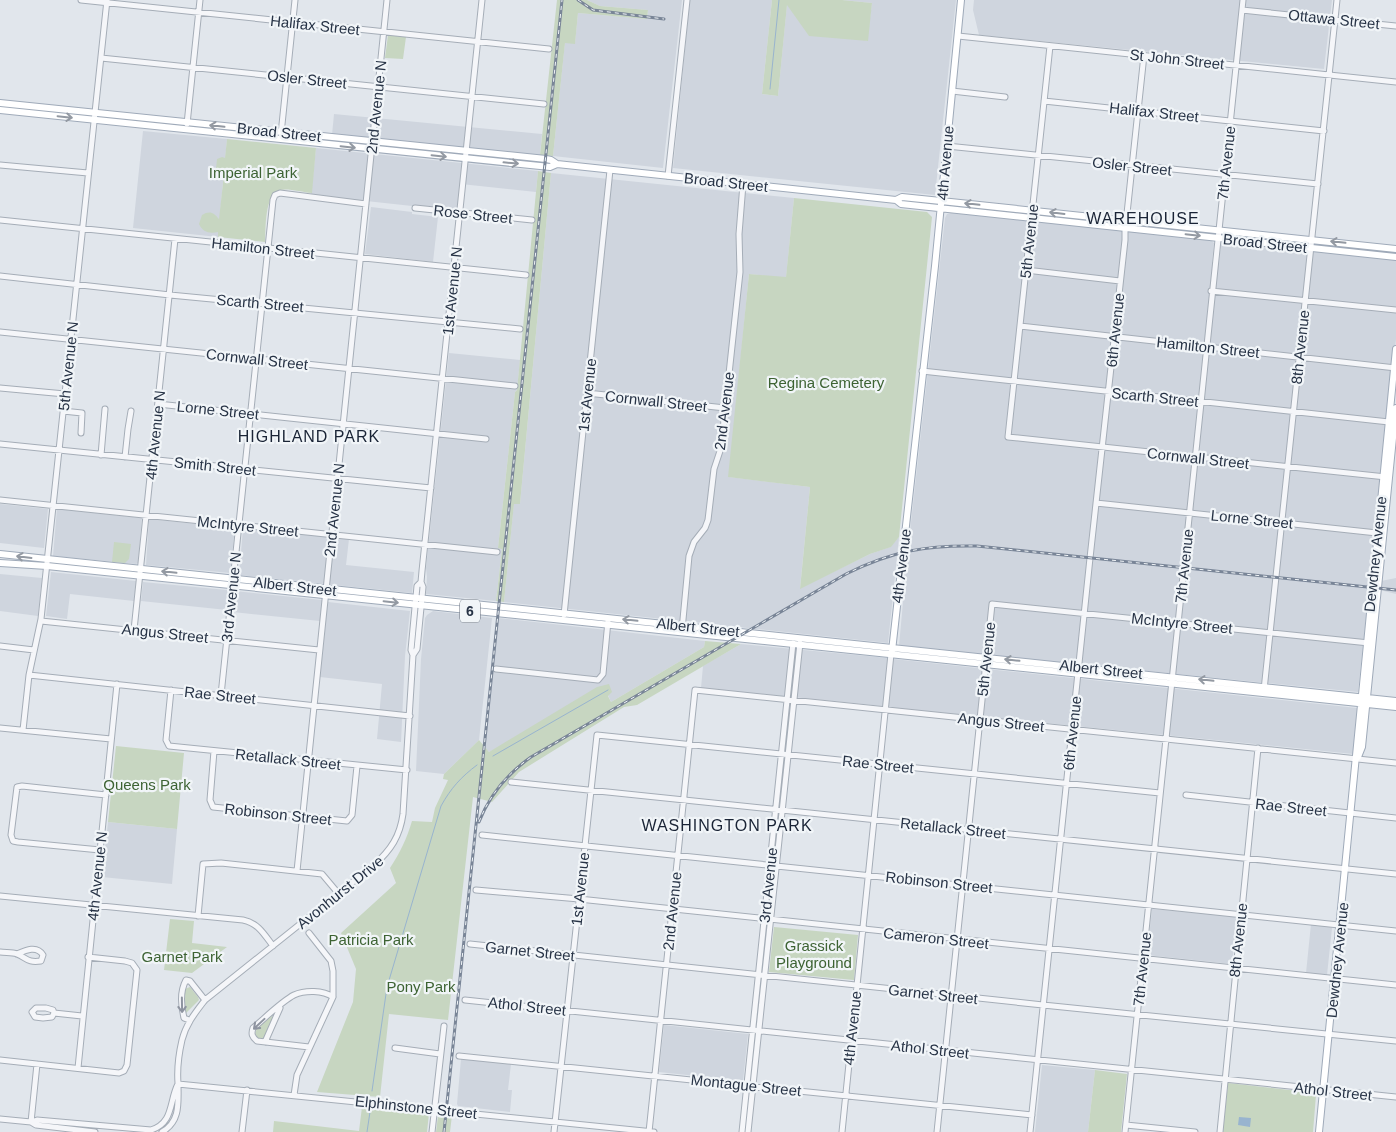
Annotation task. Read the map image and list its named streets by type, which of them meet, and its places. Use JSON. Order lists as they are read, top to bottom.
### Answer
{
  "streets": {
    "main road": [
      "Broad Street",
      "4th Avenue",
      "Dewdney Avenue",
      "Albert Street",
      "6"
    ],
    "street": [
      "Ottawa Street",
      "Halifax Street",
      "St John Street",
      "Osler Street",
      "2nd Avenue N",
      "7th Avenue",
      "Rose Street",
      "5th Avenue",
      "Hamilton Street",
      "1st Avenue N",
      "Scarth Street",
      "6th Avenue",
      "8th Avenue",
      "Cornwall Street",
      "5th Avenue N",
      "1st Avenue",
      "Lorne Street",
      "2nd Avenue",
      "4th Avenue N",
      "Smith Street",
      "McIntyre Street",
      "3rd Avenue N",
      "Angus Street",
      "Rae Street",
      "Retallack Street",
      "Robinson Street",
      "3rd Avenue",
      "Avonhurst Drive",
      "Cameron Street",
      "Garnet Street",
      "Athol Street",
      "Montague Street",
      "Elphinstone Street"
    ]
  },
  "crossings": [
    ["Ottawa Street", "7th Avenue"],
    ["Ottawa Street", "8th Avenue"],
    ["Halifax Street", "2nd Avenue N"],
    ["Halifax Street", "7th Avenue"],
    ["Halifax Street", "5th Avenue"],
    ["Halifax Street", "1st Avenue N"],
    ["Halifax Street", "6th Avenue"],
    ["Halifax Street", "8th Avenue"],
    ["Halifax Street", "5th Avenue N"],
    ["St John Street", "4th Avenue"],
    ["St John Street", "7th Avenue"],
    ["St John Street", "5th Avenue"],
    ["St John Street", "6th Avenue"],
    ["St John Street", "8th Avenue"],
    ["Osler Street", "2nd Avenue N"],
    ["Osler Street", "4th Avenue"],
    ["Osler Street", "7th Avenue"],
    ["Osler Street", "5th Avenue"],
    ["Osler Street", "1st Avenue N"],
    ["Osler Street", "6th Avenue"],
    ["Osler Street", "8th Avenue"],
    ["Osler Street", "5th Avenue N"],
    ["2nd Avenue N", "Broad Street"],
    ["2nd Avenue N", "Hamilton Street"],
    ["2nd Avenue N", "Scarth Street"],
    ["2nd Avenue N", "Cornwall Street"],
    ["2nd Avenue N", "Lorne Street"],
    ["2nd Avenue N", "Smith Street"],
    ["2nd Avenue N", "McIntyre Street"],
    ["2nd Avenue N", "Albert Street"],
    ["2nd Avenue N", "3rd Avenue N"],
    ["2nd Avenue N", "Angus Street"],
    ["2nd Avenue N", "Rae Street"],
    ["2nd Avenue N", "Retallack Street"],
    ["2nd Avenue N", "Robinson Street"],
    ["Broad Street", "4th Avenue"],
    ["Broad Street", "7th Avenue"],
    ["Broad Street", "5th Avenue"],
    ["Broad Street", "1st Avenue N"],
    ["Broad Street", "6th Avenue"],
    ["Broad Street", "8th Avenue"],
    ["Broad Street", "5th Avenue N"],
    ["Broad Street", "1st Avenue"],
    ["Broad Street", "2nd Avenue"],
    ["4th Avenue", "Scarth Street"],
    ["4th Avenue", "Albert Street"],
    ["4th Avenue", "Angus Street"],
    ["4th Avenue", "Rae Street"],
    ["4th Avenue", "Retallack Street"],
    ["4th Avenue", "Robinson Street"],
    ["4th Avenue", "Cameron Street"],
    ["4th Avenue", "Garnet Street"],
    ["4th Avenue", "Athol Street"],
    ["4th Avenue", "Montague Street"],
    ["7th Avenue", "Hamilton Street"],
    ["7th Avenue", "Scarth Street"],
    ["7th Avenue", "Cornwall Street"],
    ["7th Avenue", "Lorne Street"],
    ["7th Avenue", "McIntyre Street"],
    ["7th Avenue", "Albert Street"],
    ["7th Avenue", "Angus Street"],
    ["7th Avenue", "Rae Street"],
    ["7th Avenue", "Retallack Street"],
    ["7th Avenue", "Robinson Street"],
    ["7th Avenue", "Cameron Street"],
    ["7th Avenue", "Garnet Street"],
    ["7th Avenue", "Athol Street"],
    ["Rose Street", "1st Avenue N"],
    ["5th Avenue", "Hamilton Street"],
    ["5th Avenue", "Scarth Street"],
    ["5th Avenue", "Cornwall Street"],
    ["5th Avenue", "McIntyre Street"],
    ["5th Avenue", "Albert Street"],
    ["5th Avenue", "Angus Street"],
    ["5th Avenue", "Rae Street"],
    ["5th Avenue", "Retallack Street"],
    ["5th Avenue", "Robinson Street"],
    ["5th Avenue", "Cameron Street"],
    ["5th Avenue", "Garnet Street"],
    ["5th Avenue", "Athol Street"],
    ["5th Avenue", "Montague Street"],
    ["Hamilton Street", "1st Avenue N"],
    ["Hamilton Street", "6th Avenue"],
    ["Hamilton Street", "8th Avenue"],
    ["Hamilton Street", "5th Avenue N"],
    ["Hamilton Street", "4th Avenue N"],
    ["Hamilton Street", "Dewdney Avenue"],
    ["Hamilton Street", "3rd Avenue N"],
    ["1st Avenue N", "Scarth Street"],
    ["1st Avenue N", "Cornwall Street"],
    ["1st Avenue N", "Lorne Street"],
    ["1st Avenue N", "Smith Street"],
    ["1st Avenue N", "McIntyre Street"],
    ["1st Avenue N", "Albert Street"],
    ["1st Avenue N", "Avonhurst Drive"],
    ["Scarth Street", "6th Avenue"],
    ["Scarth Street", "8th Avenue"],
    ["Scarth Street", "5th Avenue N"],
    ["Scarth Street", "4th Avenue N"],
    ["Scarth Street", "Dewdney Avenue"],
    ["Scarth Street", "3rd Avenue N"],
    ["6th Avenue", "Cornwall Street"],
    ["6th Avenue", "Lorne Street"],
    ["6th Avenue", "McIntyre Street"],
    ["6th Avenue", "Albert Street"],
    ["6th Avenue", "Angus Street"],
    ["6th Avenue", "Rae Street"],
    ["6th Avenue", "Retallack Street"],
    ["6th Avenue", "Robinson Street"],
    ["6th Avenue", "Cameron Street"],
    ["6th Avenue", "Garnet Street"],
    ["6th Avenue", "Athol Street"],
    ["6th Avenue", "Montague Street"],
    ["8th Avenue", "Cornwall Street"],
    ["8th Avenue", "Lorne Street"],
    ["8th Avenue", "McIntyre Street"],
    ["8th Avenue", "Albert Street"],
    ["8th Avenue", "Angus Street"],
    ["8th Avenue", "Rae Street"],
    ["8th Avenue", "Retallack Street"],
    ["8th Avenue", "Robinson Street"],
    ["8th Avenue", "Cameron Street"],
    ["8th Avenue", "Garnet Street"],
    ["8th Avenue", "Athol Street"],
    ["Cornwall Street", "5th Avenue N"],
    ["Cornwall Street", "1st Avenue"],
    ["Cornwall Street", "2nd Avenue"],
    ["Cornwall Street", "4th Avenue N"],
    ["Cornwall Street", "Dewdney Avenue"],
    ["Cornwall Street", "3rd Avenue N"],
    ["5th Avenue N", "Smith Street"],
    ["5th Avenue N", "McIntyre Street"],
    ["5th Avenue N", "Albert Street"],
    ["5th Avenue N", "Angus Street"],
    ["5th Avenue N", "Rae Street"],
    ["1st Avenue", "Albert Street"],
    ["1st Avenue", "Rae Street"],
    ["1st Avenue", "Retallack Street"],
    ["1st Avenue", "Robinson Street"],
    ["1st Avenue", "Cameron Street"],
    ["1st Avenue", "Garnet Street"],
    ["1st Avenue", "Athol Street"],
    ["1st Avenue", "Montague Street"],
    ["1st Avenue", "Elphinstone Street"],
    ["Lorne Street", "4th Avenue N"],
    ["Lorne Street", "Dewdney Avenue"],
    ["Lorne Street", "3rd Avenue N"],
    ["2nd Avenue", "Albert Street"],
    ["2nd Avenue", "Angus Street"],
    ["2nd Avenue", "Rae Street"],
    ["2nd Avenue", "Retallack Street"],
    ["2nd Avenue", "Robinson Street"],
    ["2nd Avenue", "Cameron Street"],
    ["2nd Avenue", "Garnet Street"],
    ["2nd Avenue", "Athol Street"],
    ["2nd Avenue", "Montague Street"],
    ["2nd Avenue", "Elphinstone Street"],
    ["4th Avenue N", "Smith Street"],
    ["4th Avenue N", "McIntyre Street"],
    ["4th Avenue N", "Albert Street"],
    ["4th Avenue N", "Angus Street"],
    ["4th Avenue N", "Rae Street"],
    ["Smith Street", "3rd Avenue N"],
    ["McIntyre Street", "Dewdney Avenue"],
    ["McIntyre Street", "3rd Avenue N"],
    ["Dewdney Avenue", "Albert Street"],
    ["Dewdney Avenue", "Angus Street"],
    ["Dewdney Avenue", "Rae Street"],
    ["Dewdney Avenue", "Retallack Street"],
    ["Dewdney Avenue", "Robinson Street"],
    ["Dewdney Avenue", "Cameron Street"],
    ["Dewdney Avenue", "Garnet Street"],
    ["Dewdney Avenue", "Athol Street"],
    ["Albert Street", "3rd Avenue N"],
    ["Albert Street", "3rd Avenue"],
    ["Albert Street", "Avonhurst Drive"],
    ["3rd Avenue N", "Angus Street"],
    ["3rd Avenue N", "Rae Street"],
    ["Angus Street", "3rd Avenue"],
    ["Rae Street", "Retallack Street"],
    ["Rae Street", "3rd Avenue"],
    ["Rae Street", "Avonhurst Drive"],
    ["Retallack Street", "Robinson Street"],
    ["Retallack Street", "3rd Avenue"],
    ["Retallack Street", "Avonhurst Drive"],
    ["Robinson Street", "3rd Avenue"],
    ["3rd Avenue", "Cameron Street"],
    ["3rd Avenue", "Garnet Street"],
    ["3rd Avenue", "Athol Street"],
    ["3rd Avenue", "Montague Street"],
    ["Avonhurst Drive", "Elphinstone Street"]
  ],
  "districts": ["WAREHOUSE", "HIGHLAND PARK", "WASHINGTON PARK"],
  "parks": [
    "Imperial Park",
    "Regina Cemetery",
    "Queens Park",
    "Patricia Park",
    "Grassick Playground",
    "Garnet Park",
    "Pony Park"
  ]
}
